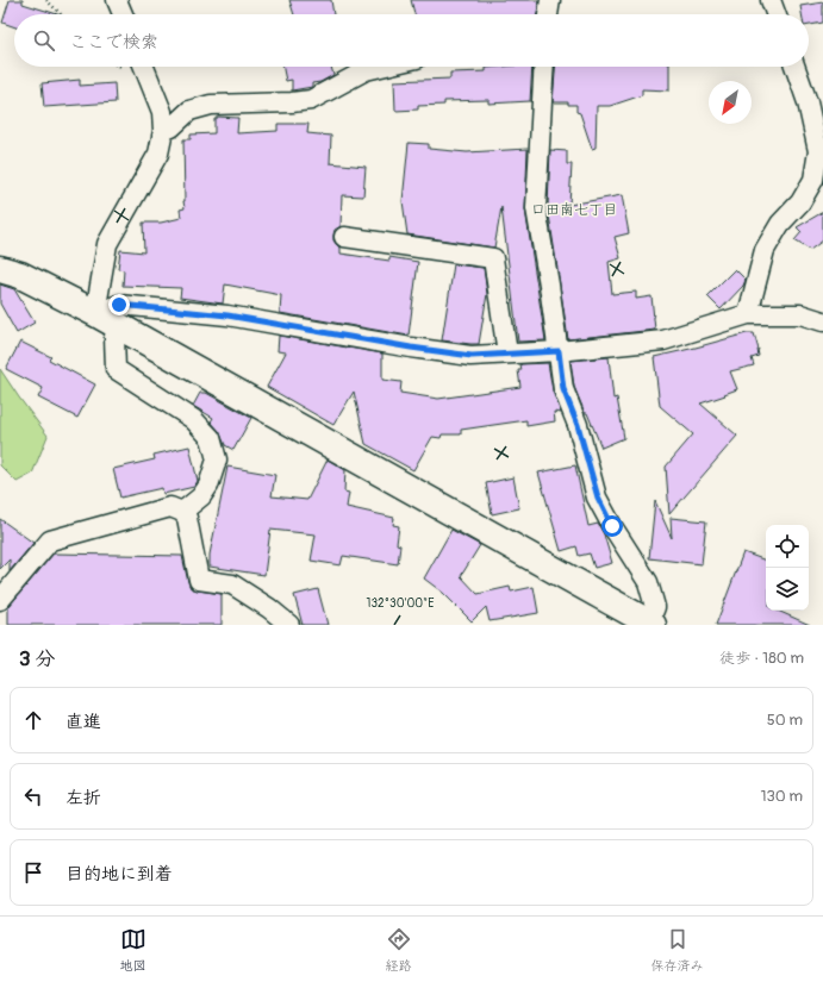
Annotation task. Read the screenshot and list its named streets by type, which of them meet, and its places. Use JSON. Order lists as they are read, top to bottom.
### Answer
{
  "districts": ["口田南七丁目"],
  "north": "bottom left",
  "page": {
    "search": "ここで検索",
    "heading": ["3 分", "徒歩 · 180 m"],
    "list": [
      ["直進", "50 m"],
      ["左折", "130 m"],
      "目的地に到着"
    ],
    "nav": ["地図", "経路", "保存済み"]
  },
  "coordinates": ["132°30'00\"E"]
}
